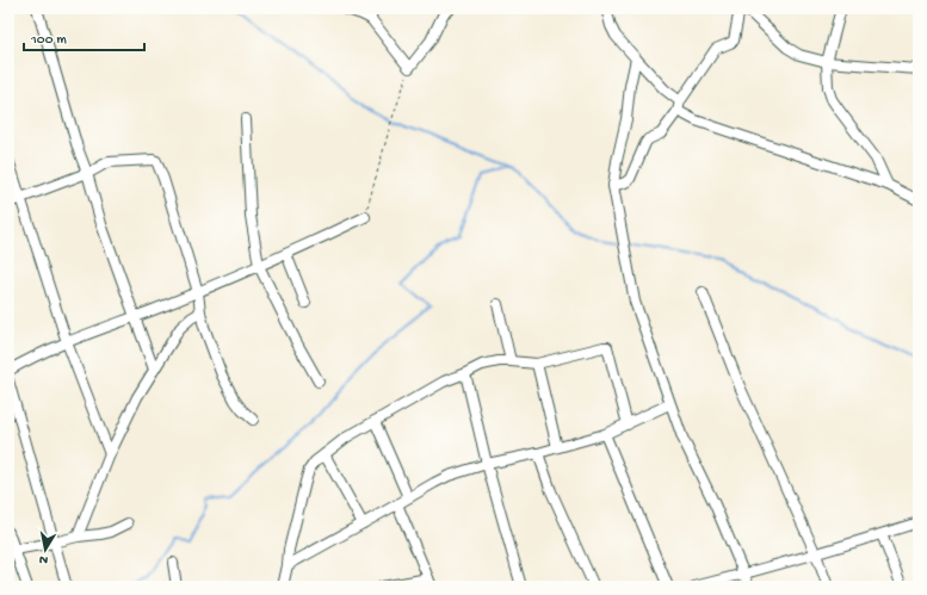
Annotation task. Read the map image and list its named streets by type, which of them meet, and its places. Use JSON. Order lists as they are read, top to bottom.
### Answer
{
  "scale_bar": "100 m",
  "north": "bottom"
}
